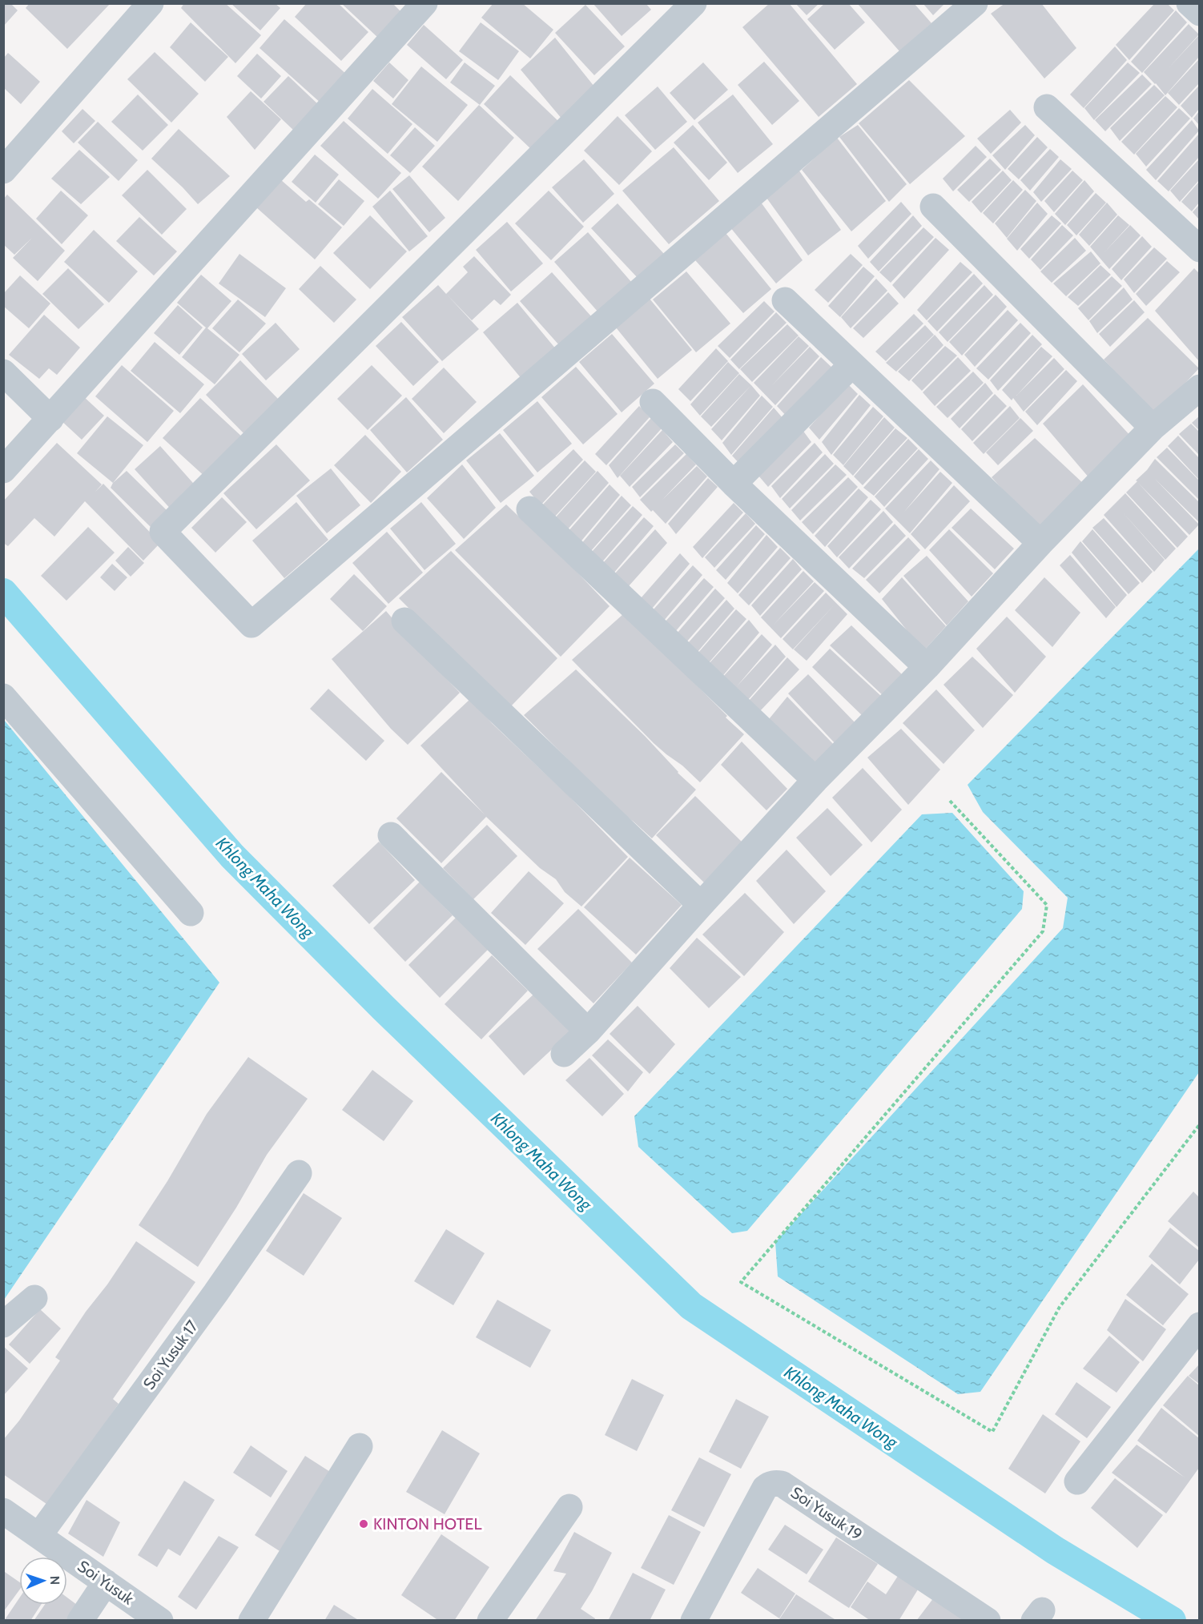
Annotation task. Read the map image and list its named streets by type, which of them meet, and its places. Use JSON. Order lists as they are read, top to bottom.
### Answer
{
  "streets": {
    "street": ["Soi Yusuk 17", "Soi Yusuk 19", "Soi Yusuk"]
  },
  "crossings": [
    ["Soi Yusuk 17", "Soi Yusuk"]
  ],
  "water": ["Khlong Maha Wong"],
  "places": ["KINTON HOTEL"],
  "north": "right"
}
